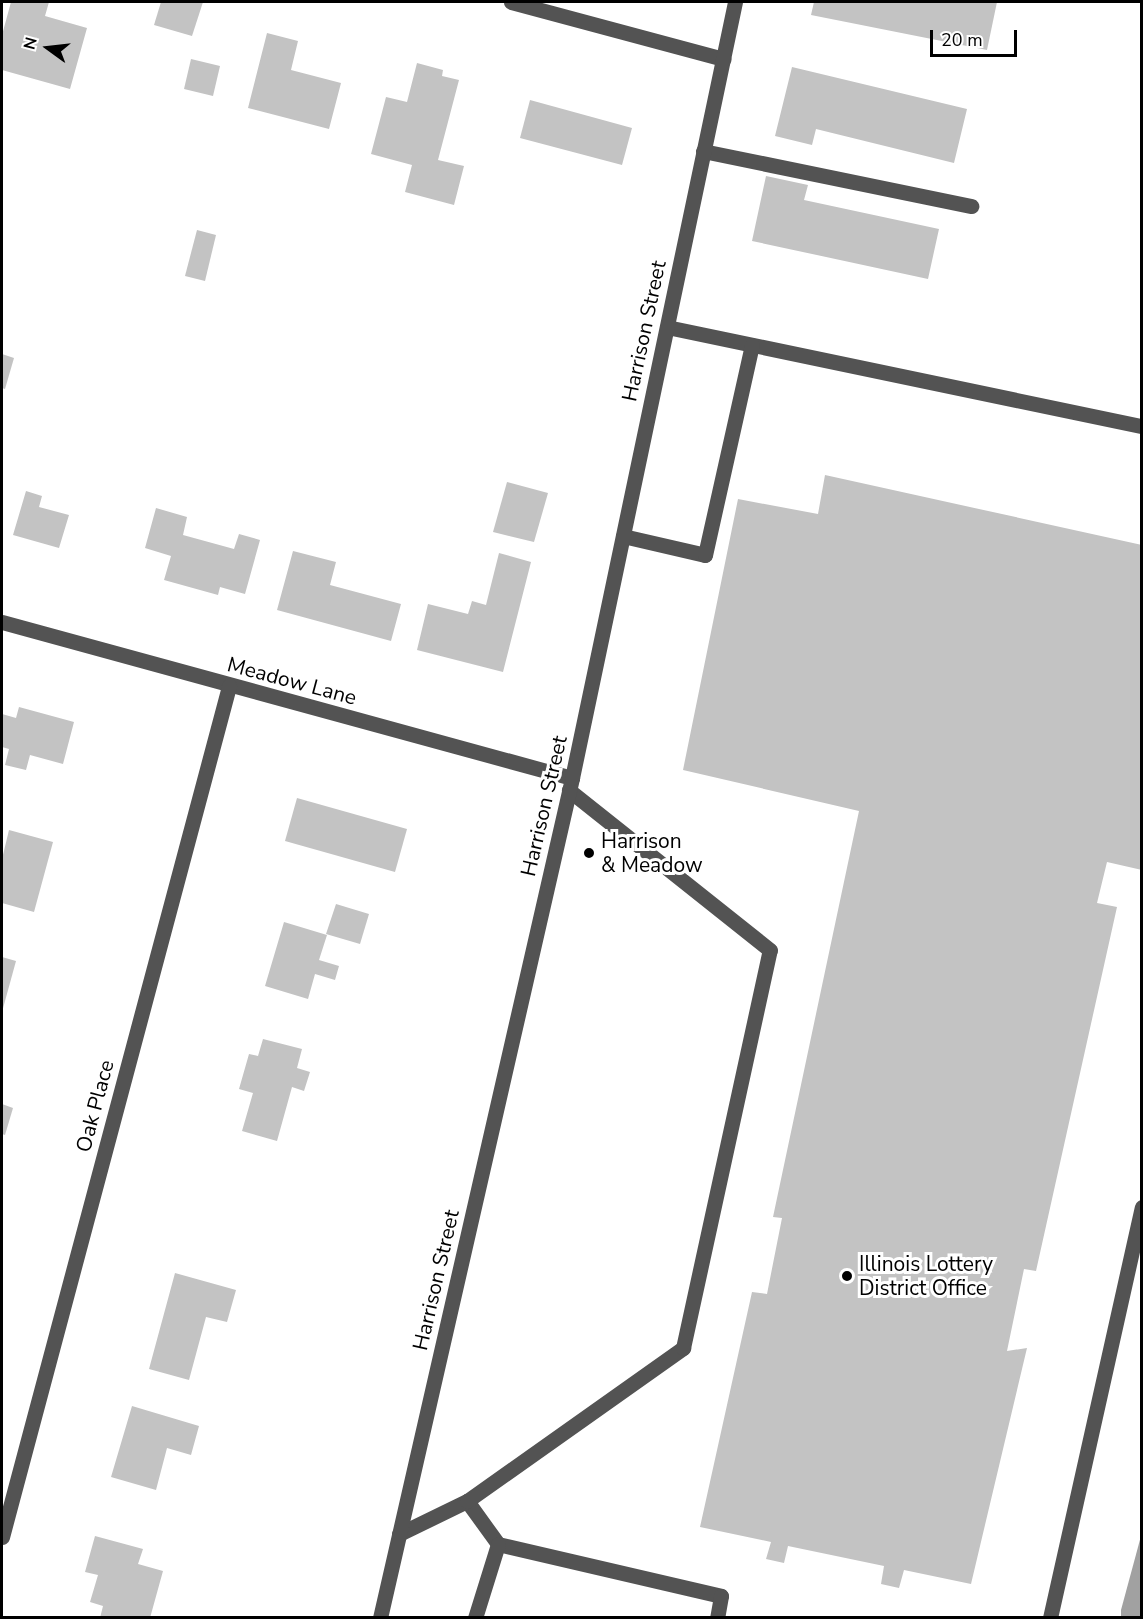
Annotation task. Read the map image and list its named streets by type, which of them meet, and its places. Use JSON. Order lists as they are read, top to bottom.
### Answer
{
  "streets": {
    "street": ["Harrison Street", "Meadow Lane", "Oak Place"]
  },
  "crossings": [
    ["Harrison Street", "Meadow Lane"],
    ["Meadow Lane", "Oak Place"]
  ],
  "places": ["Harrison & Meadow", "Illinois Lottery District Office"],
  "scale_bar": "20 m",
  "north": "left"
}
